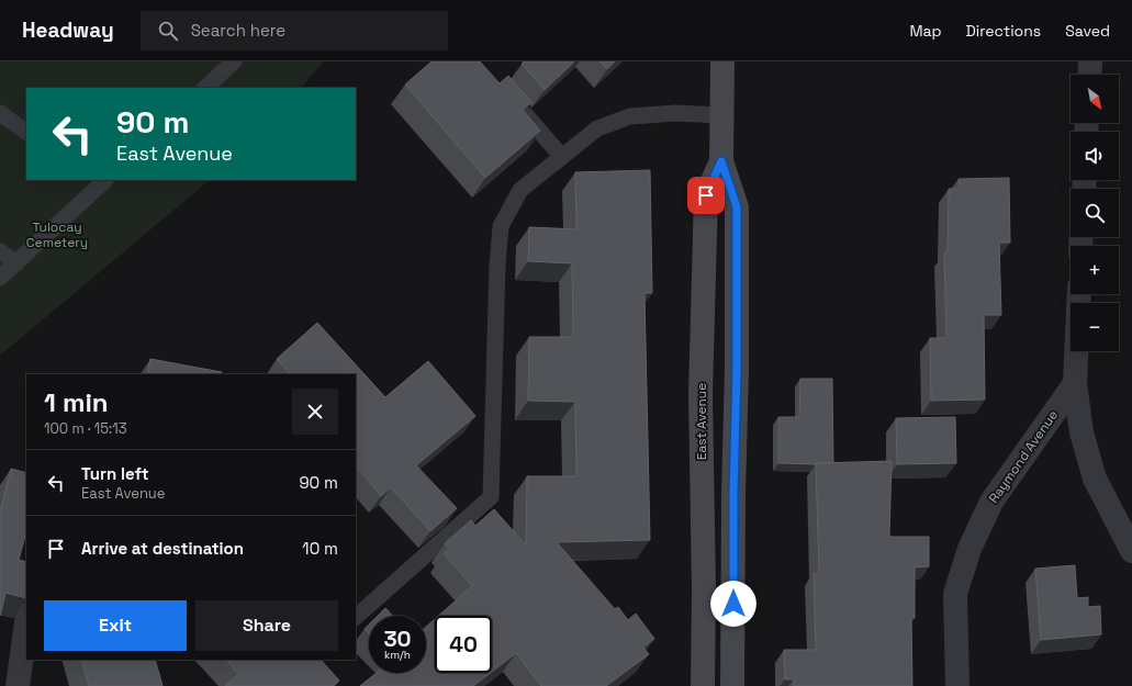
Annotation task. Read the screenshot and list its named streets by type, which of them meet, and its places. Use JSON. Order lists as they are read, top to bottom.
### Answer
{
  "streets": {
    "street": ["East Avenue", "Raymond Avenue"]
  },
  "parks": ["Tulocay Cemetery"],
  "north": "bottom right",
  "page": {
    "header": "Headway",
    "search": "Search here",
    "nav": ["Map", "Directions", "Saved"],
    "map_buttons": ["+", "−"],
    "turn": ["90 m", "East Avenue"],
    "heading": ["1 min", "100 m · 15:13"],
    "list": [
      {
        "name": "Turn left",
        "note": "East Avenue",
        "value": "90 m"
      },
      {
        "name": "Arrive at destination",
        "value": "10 m"
      }
    ],
    "buttons": ["Exit", "Share"],
    "speed": "30 km/h",
    "limit": "40"
  }
}
